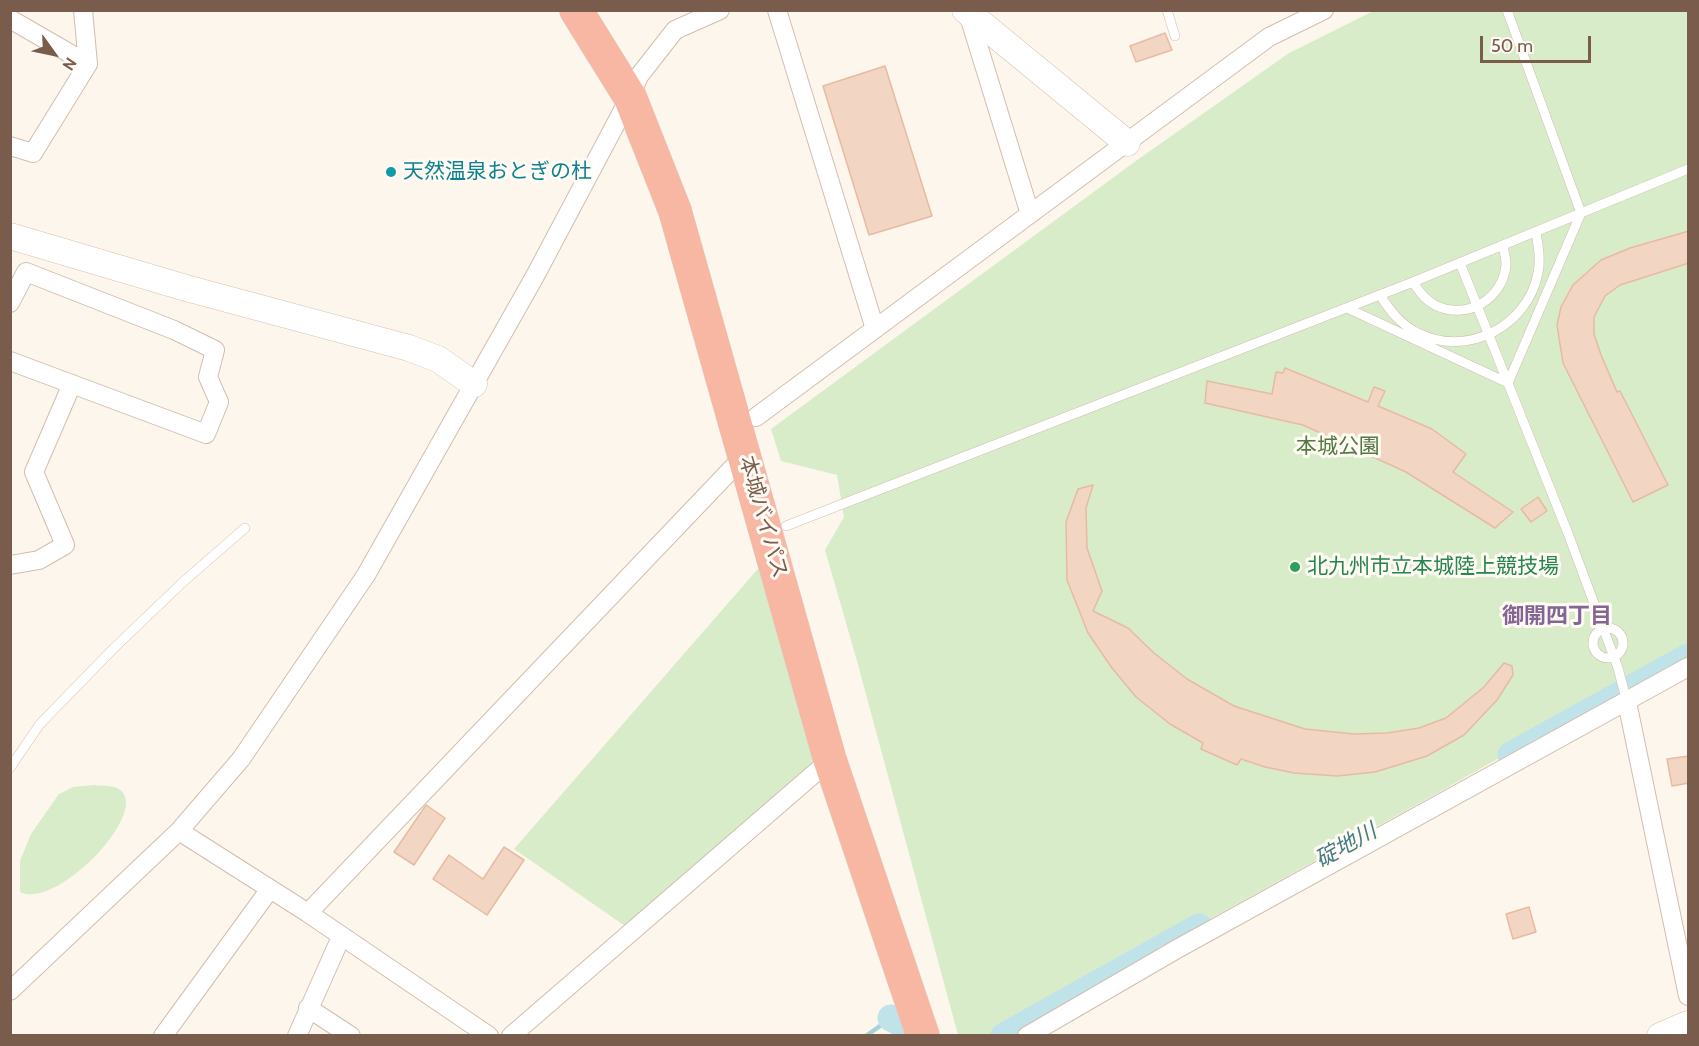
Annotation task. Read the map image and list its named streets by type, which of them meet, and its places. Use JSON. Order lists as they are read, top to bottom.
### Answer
{
  "streets": {
    "highway": ["本城バイパス"]
  },
  "districts": ["御開四丁目"],
  "water": ["碇地川"],
  "parks": ["本城公園"],
  "places": ["天然温泉おとぎの杜", "北九州市立本城陸上競技場"],
  "scale_bar": "50 m",
  "north": "bottom right"
}
